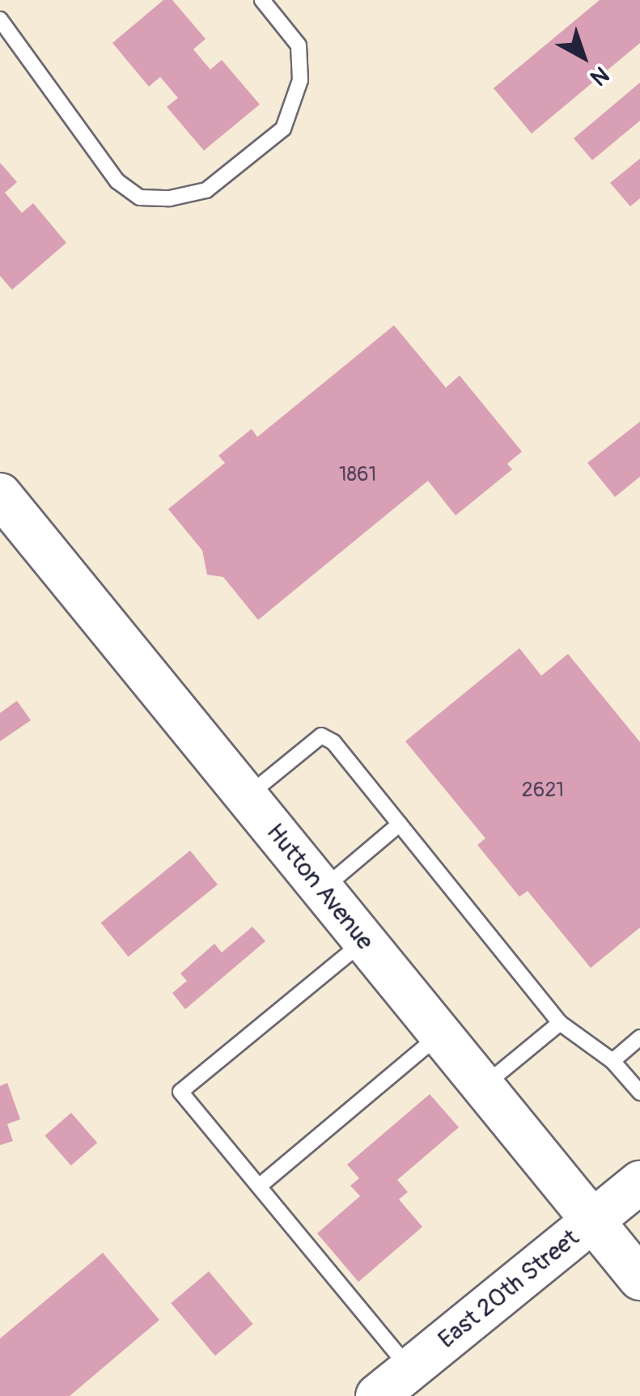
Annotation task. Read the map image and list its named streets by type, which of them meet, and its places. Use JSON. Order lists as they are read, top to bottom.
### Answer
{
  "streets": {
    "main road": ["Hutton Avenue", "East 20th Street"]
  },
  "crossings": [
    ["Hutton Avenue", "East 20th Street"]
  ],
  "house_numbers": ["1861", "2621"],
  "north": "bottom right"
}
